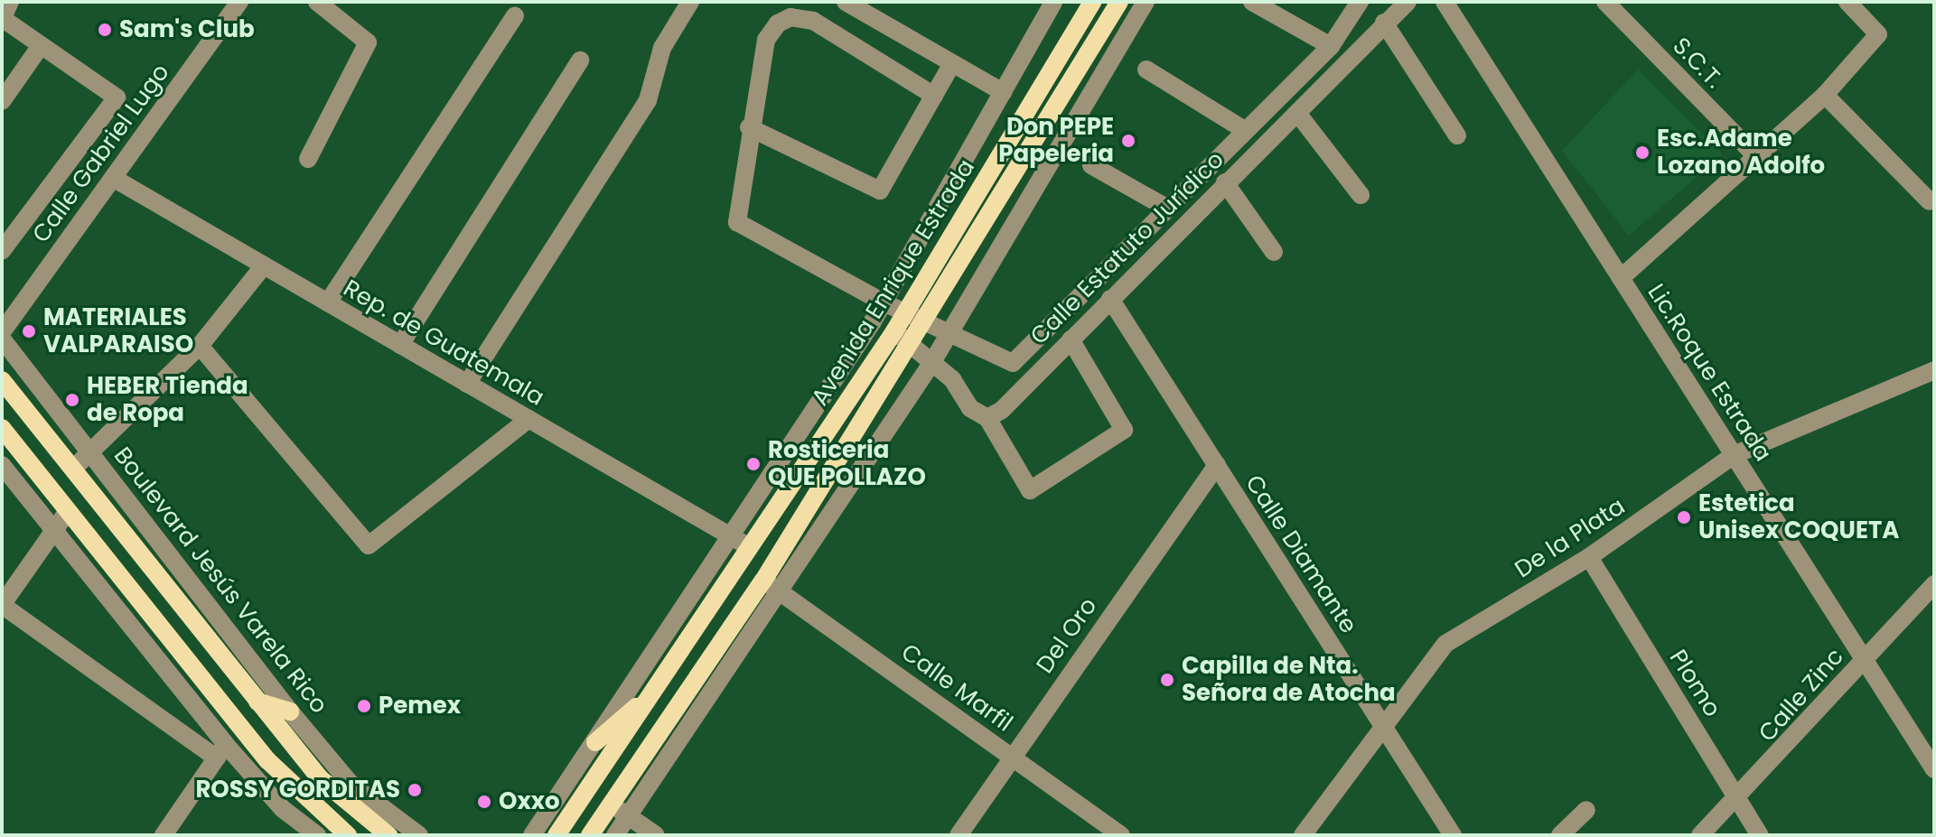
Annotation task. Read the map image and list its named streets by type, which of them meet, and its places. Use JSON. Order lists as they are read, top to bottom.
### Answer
{
  "streets": {
    "main road": ["Avenida Enrique Estrada", "Boulevard Jesús Varela Rico"],
    "street": [
      "S.C.T.",
      "Calle Gabriel Lugo",
      "Calle Estatuto Jurídico",
      "Rep. de Guatemala",
      "Lic.Roque Estrada",
      "De la Plata",
      "Calle Diamante",
      "Del Oro",
      "Plomo",
      "Calle Marfil",
      "Calle Zinc"
    ]
  },
  "crossings": [
    ["Calle Gabriel Lugo", "Rep. de Guatemala"],
    ["Calle Estatuto Jurídico", "Avenida Enrique Estrada"],
    ["Calle Estatuto Jurídico", "Calle Diamante"],
    ["Avenida Enrique Estrada", "Rep. de Guatemala"],
    ["Avenida Enrique Estrada", "Calle Marfil"],
    ["Lic.Roque Estrada", "De la Plata"],
    ["Lic.Roque Estrada", "Calle Zinc"],
    ["De la Plata", "Calle Diamante"],
    ["De la Plata", "Plomo"],
    ["Calle Diamante", "Del Oro"],
    ["Del Oro", "Calle Marfil"],
    ["Plomo", "Calle Zinc"]
  ],
  "places": [
    "Sam's Club",
    "Don PEPE Papeleria",
    "Esc.Adame Lozano Adolfo",
    "MATERIALES VALPARAISO",
    "HEBER Tienda de Ropa",
    "Rosticeria QUE POLLAZO",
    "Estetica Unisex COQUETA",
    "Capilla de Nta. Señora de Atocha",
    "Pemex",
    "ROSSY GORDITAS",
    "Oxxo"
  ]
}
